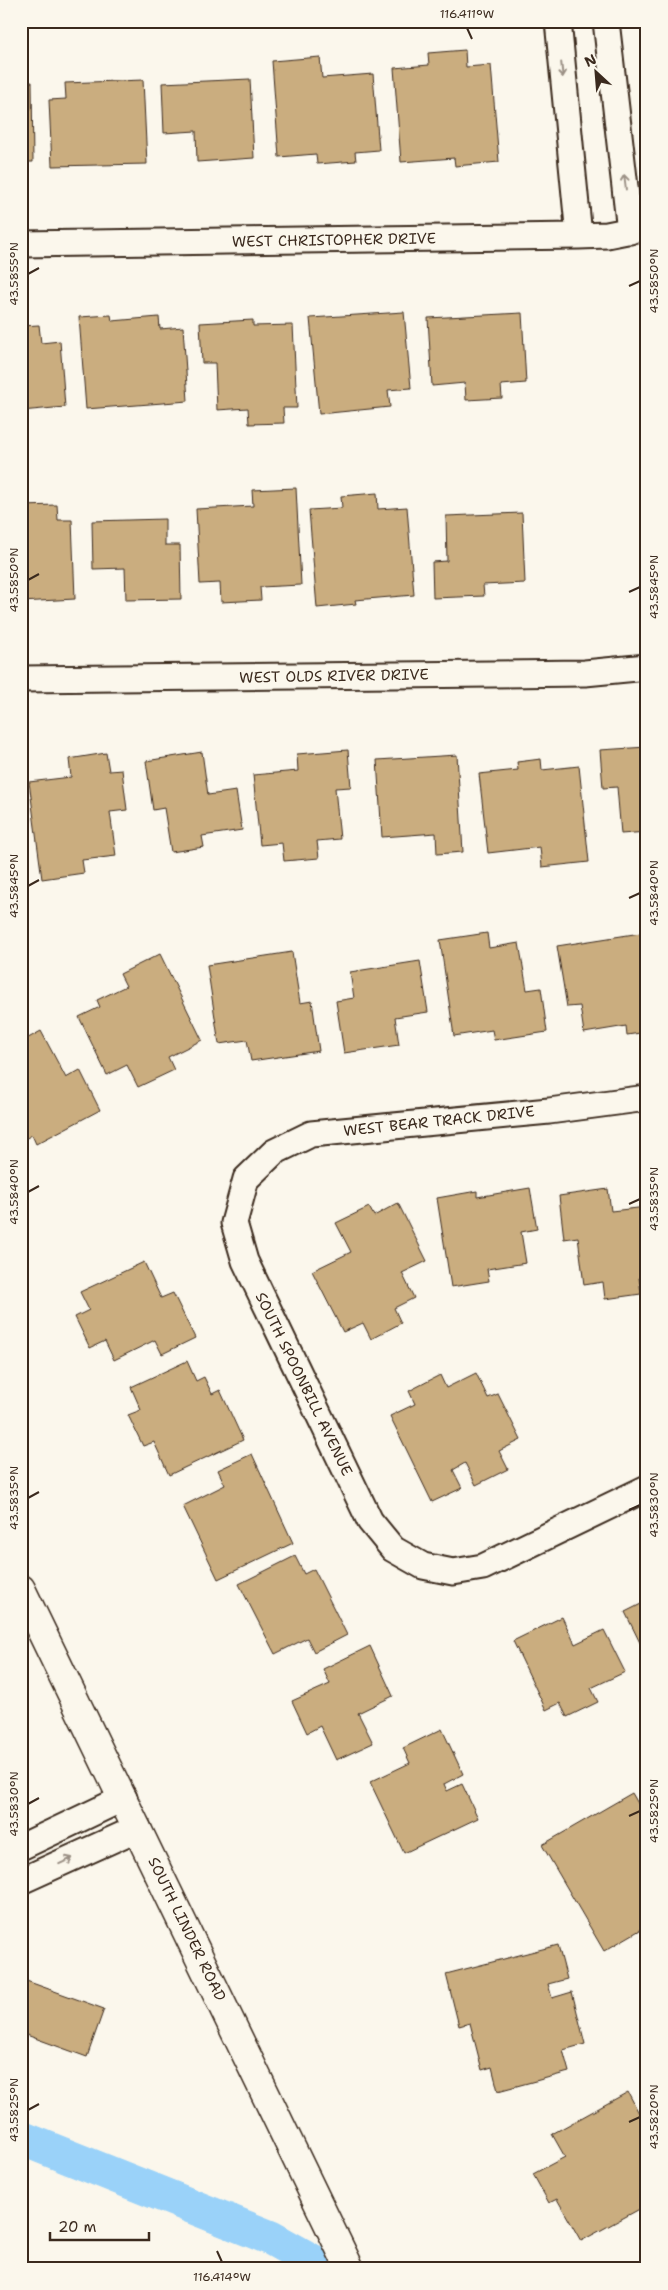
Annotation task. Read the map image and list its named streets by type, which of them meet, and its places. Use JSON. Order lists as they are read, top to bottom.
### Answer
{
  "streets": {
    "street": [
      "WEST CHRISTOPHER DRIVE",
      "WEST OLDS RIVER DRIVE",
      "WEST BEAR TRACK DRIVE",
      "SOUTH SPOONBILL AVENUE",
      "SOUTH LINDER ROAD"
    ]
  },
  "crossings": [
    ["WEST BEAR TRACK DRIVE", "SOUTH SPOONBILL AVENUE"]
  ],
  "scale_bar": "20 m",
  "north": "top left",
  "coordinates": [
    "116.411°W",
    "43.5855°N",
    "43.5850°N",
    "43.5845°N",
    "43.5840°N",
    "43.5835°N",
    "43.5830°N",
    "43.5825°N",
    "43.5820°N",
    "116.414°W"
  ]
}
